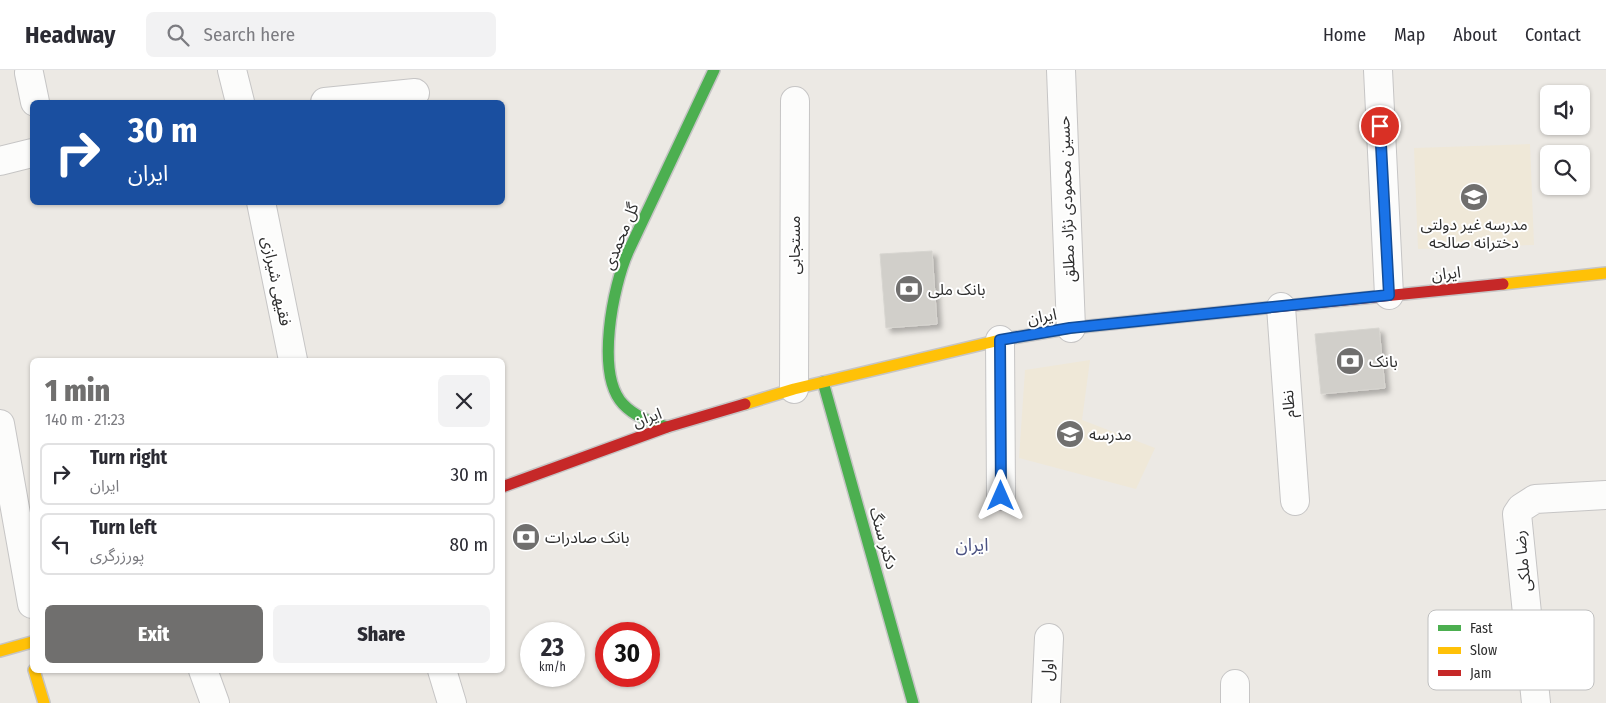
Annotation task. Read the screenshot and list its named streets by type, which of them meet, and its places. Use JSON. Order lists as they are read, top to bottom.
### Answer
{
  "streets": {
    "main road": ["گل محمدی", "ایران", "دکتر سنگ"],
    "street": [
      "حسین محمودی نژاد مطلق",
      "مستجابی",
      "فقیهی شیرازی",
      "نظام",
      "رضا ملکی",
      "اول"
    ]
  },
  "crossings": [
    ["حسین محمودی نژاد مطلق", "ایران"],
    ["گل محمدی", "ایران"],
    ["مستجابی", "ایران"],
    ["ایران", "نظام"],
    ["ایران", "دکتر سنگ"]
  ],
  "districts": ["ایران"],
  "places": {
    "school or university": ["مدرسه غیر دولتی دخترانه صالحه", "مدرسه"],
    "bank": ["بانک ملی", "بانک", "بانک صادرات"]
  },
  "legend": ["Fast", "Slow", "Jam"],
  "page": {
    "header": "Headway",
    "search": "Search here",
    "nav": [
      "Home",
      "Map",
      "About",
      "Contact"
    ],
    "turn": ["30 m", "ایران"],
    "heading": ["1 min", "140 m · 21:23"],
    "list": [
      {
        "name": "Turn right",
        "note": "ایران",
        "value": "30 m"
      },
      {
        "name": "Turn left",
        "note": "پورزرگری",
        "value": "80 m"
      }
    ],
    "buttons": ["Exit", "Share"],
    "speed": "23 km/h",
    "limit": "30"
  }
}
